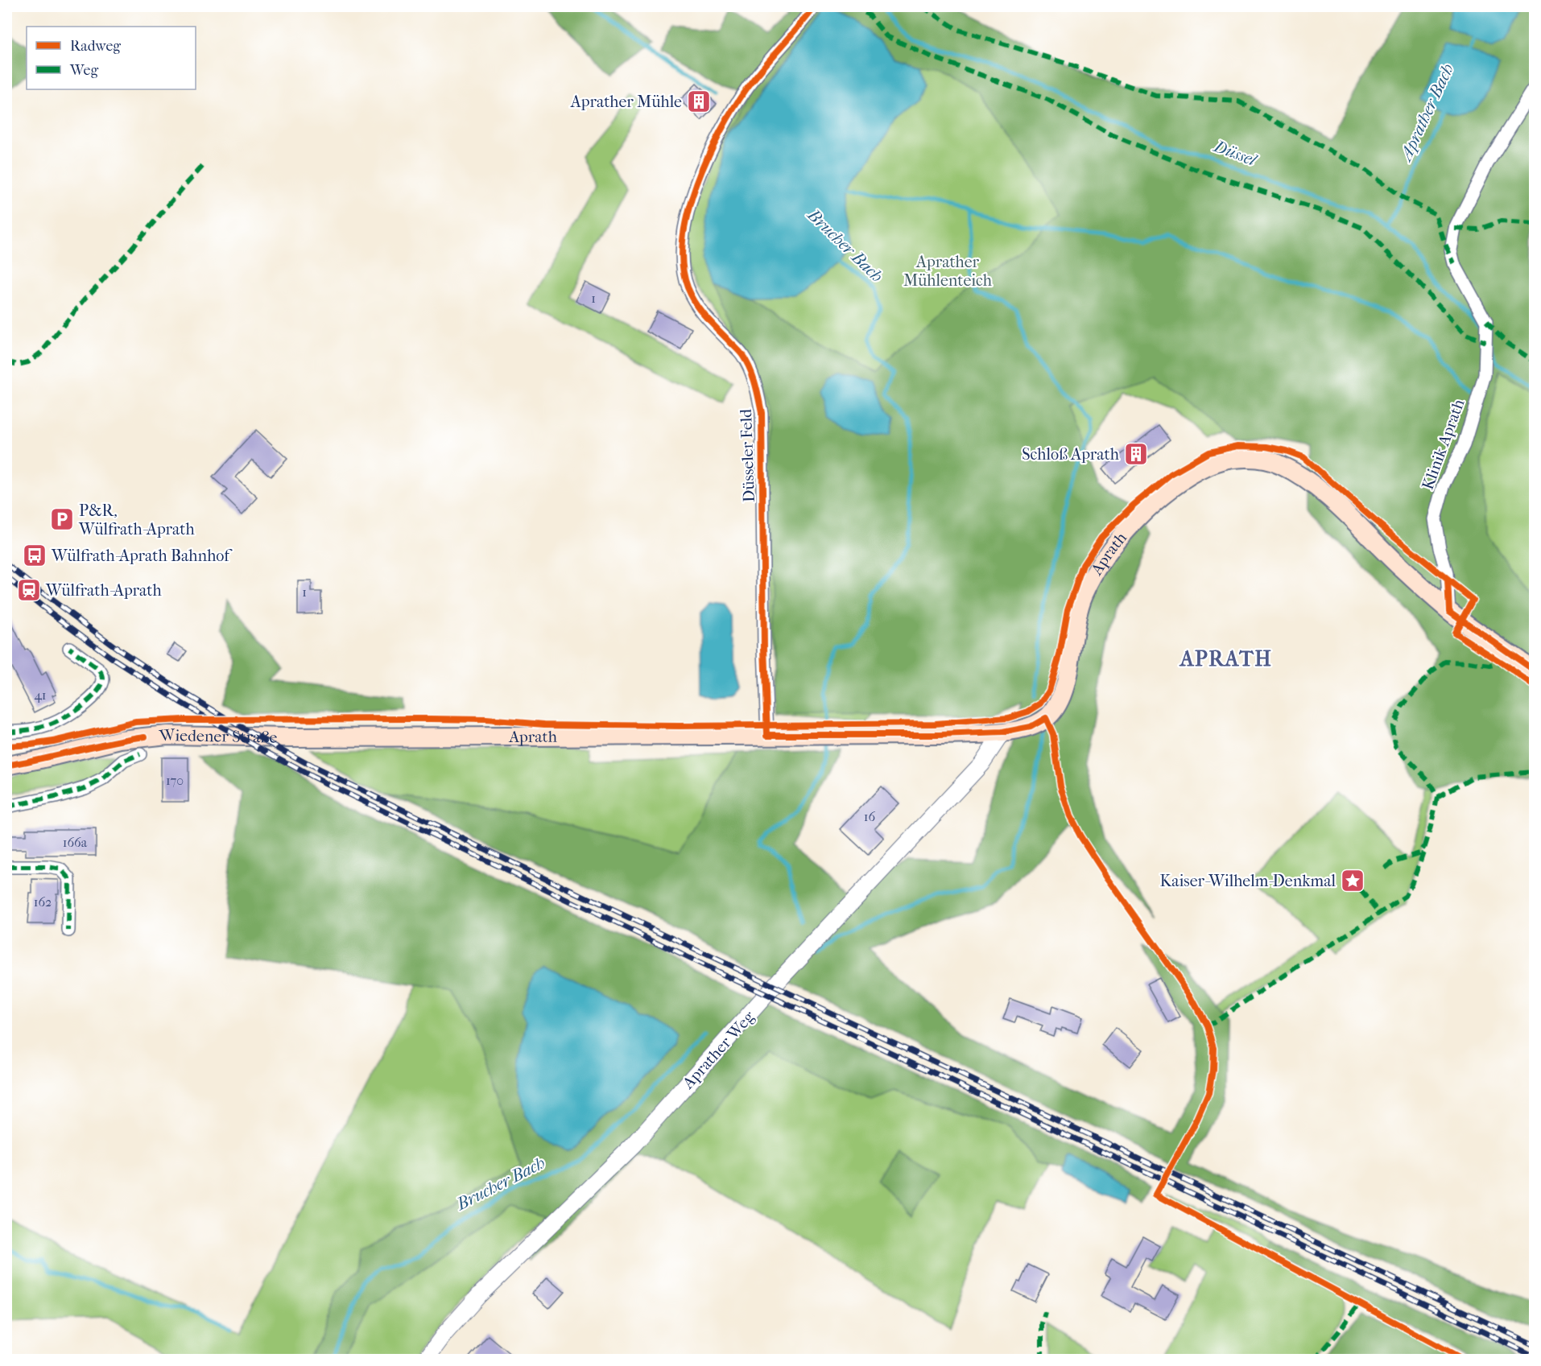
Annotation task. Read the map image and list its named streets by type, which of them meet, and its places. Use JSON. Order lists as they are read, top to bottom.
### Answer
{
  "streets": {
    "main road": ["Aprath", "Wiedener Straße"],
    "street": ["Klinik Aprath", "Düsseler Feld", "Aprather Weg"]
  },
  "crossings": [
    ["Klinik Aprath", "Aprath"],
    ["Düsseler Feld", "Aprath"],
    ["Aprath", "Wiedener Straße"],
    ["Aprath", "Aprather Weg"]
  ],
  "districts": ["APRATH"],
  "water": ["Aprather Bach", "Düssel", "Brucher Bach"],
  "parks": ["Aprather Mühlenteich"],
  "places": {
    "building": ["Aprather Mühle", "Schloß Aprath"],
    "parking": ["P&R, Wülfrath-Aprath"],
    "bus stop": ["Wülfrath-Aprath Bahnhof"],
    "station": ["Wülfrath-Aprath"],
    "place": ["Kaiser-Wilhelm-Denkmal"]
  },
  "house_numbers": [
    "1",
    "1",
    "41",
    "170",
    "16",
    "166a",
    "162"
  ],
  "legend": ["Radweg", "Weg"]
}
